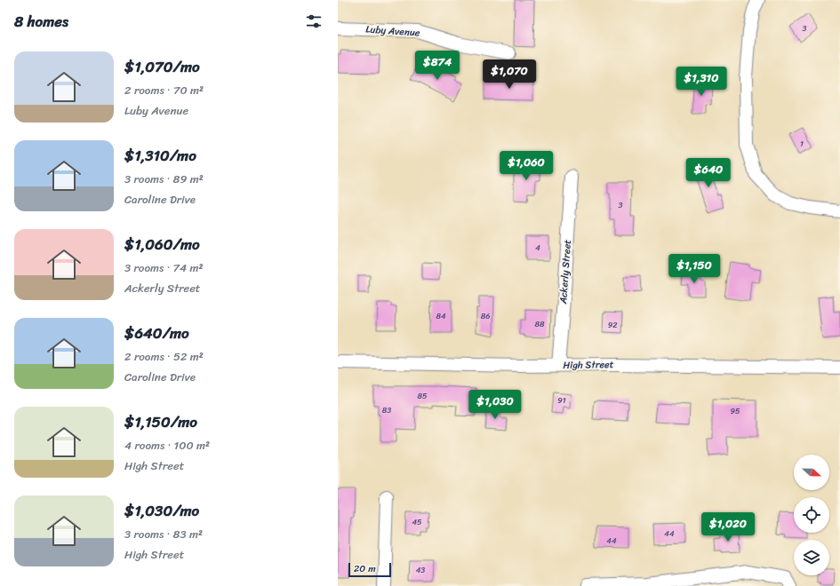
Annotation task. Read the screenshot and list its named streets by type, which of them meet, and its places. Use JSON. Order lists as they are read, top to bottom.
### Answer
{
  "streets": {
    "street": ["Luby Avenue", "Ackerly Street", "High Street"]
  },
  "crossings": [
    ["Ackerly Street", "High Street"]
  ],
  "house_numbers": [
    "3",
    "1",
    "3",
    "4",
    "84",
    "86",
    "88",
    "92",
    "85",
    "91",
    "83",
    "95",
    "45",
    "44",
    "44",
    "43"
  ],
  "scale_bar": "20 m",
  "north": "right",
  "page": {
    "heading": "8 homes",
    "list": [
      {
        "name": "$1,070/mo",
        "note": "2 rooms · 70 m² · Luby Avenue"
      },
      {
        "name": "$1,310/mo",
        "note": "3 rooms · 89 m² · Caroline Drive"
      },
      {
        "name": "$1,060/mo",
        "note": "3 rooms · 74 m² · Ackerly Street"
      },
      {
        "name": "$640/mo",
        "note": "2 rooms · 52 m² · Caroline Drive"
      },
      {
        "name": "$1,150/mo",
        "note": "4 rooms · 100 m² · High Street"
      },
      {
        "name": "$1,030/mo",
        "note": "3 rooms · 83 m² · High Street"
      }
    ],
    "price": [
      "$874",
      "$1,070",
      "$1,310",
      "$1,060",
      "$640",
      "$1,150",
      "$1,030",
      "$1,020"
    ],
    "scale": "20 m"
  }
}
